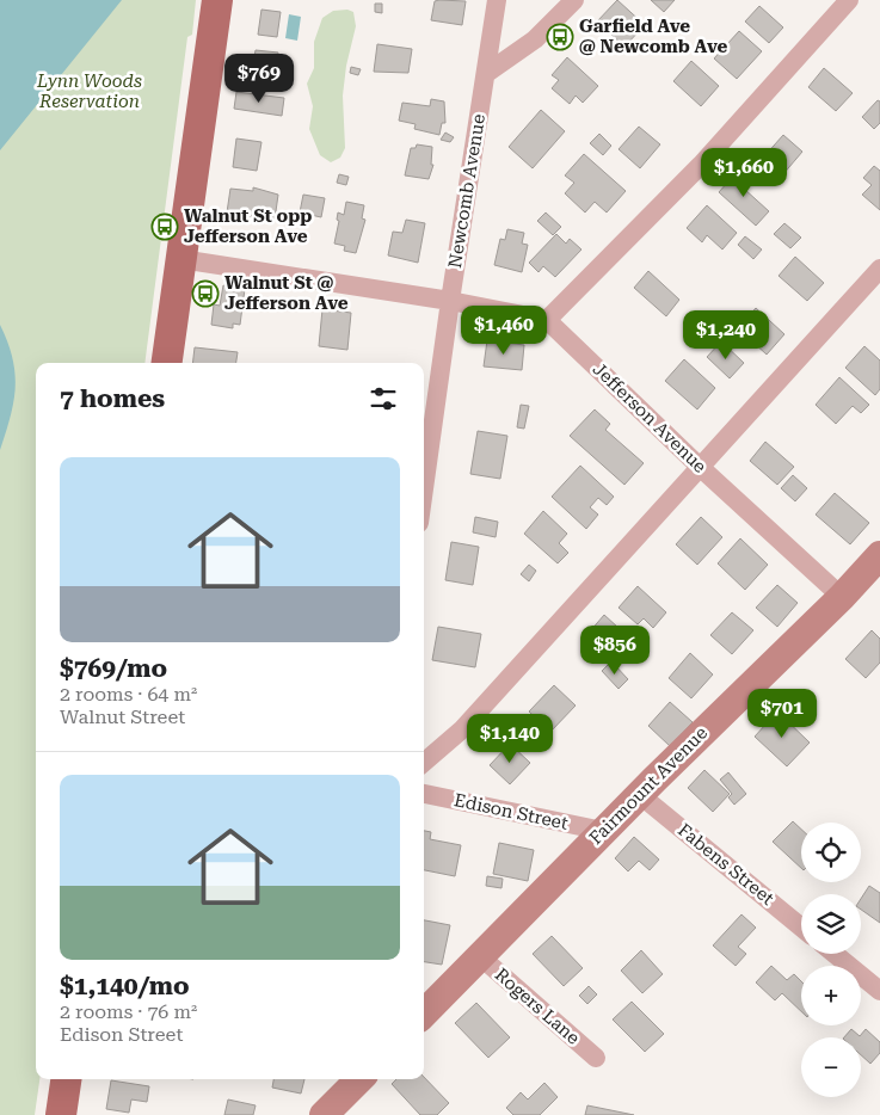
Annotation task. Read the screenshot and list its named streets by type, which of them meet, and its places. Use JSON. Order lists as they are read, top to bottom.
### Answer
{
  "streets": {
    "street": [
      "Newcomb Avenue",
      "Jefferson Avenue",
      "Fairmount Avenue",
      "Edison Street",
      "Fabens Street",
      "Rogers Lane"
    ]
  },
  "crossings": [
    ["Jefferson Avenue", "Fairmount Avenue"],
    ["Fairmount Avenue", "Edison Street"],
    ["Fairmount Avenue", "Fabens Street"],
    ["Fairmount Avenue", "Rogers Lane"]
  ],
  "parks": ["Lynn Woods Reservation"],
  "places": {
    "bus stop": ["Garfield Ave @ Newcomb Ave", "Walnut St opp Jefferson Ave", "Walnut St @ Jefferson Ave"]
  },
  "page": {
    "price": [
      "$769",
      "$1,660",
      "$1,460",
      "$1,240",
      "$856",
      "$701",
      "$1,140"
    ],
    "heading": "7 homes",
    "list": [
      {
        "name": "$769/mo",
        "note": "2 rooms · 64 m² · Walnut Street"
      },
      {
        "name": "$1,140/mo",
        "note": "2 rooms · 76 m² · Edison Street"
      }
    ],
    "map_buttons": ["+", "−"]
  }
}
